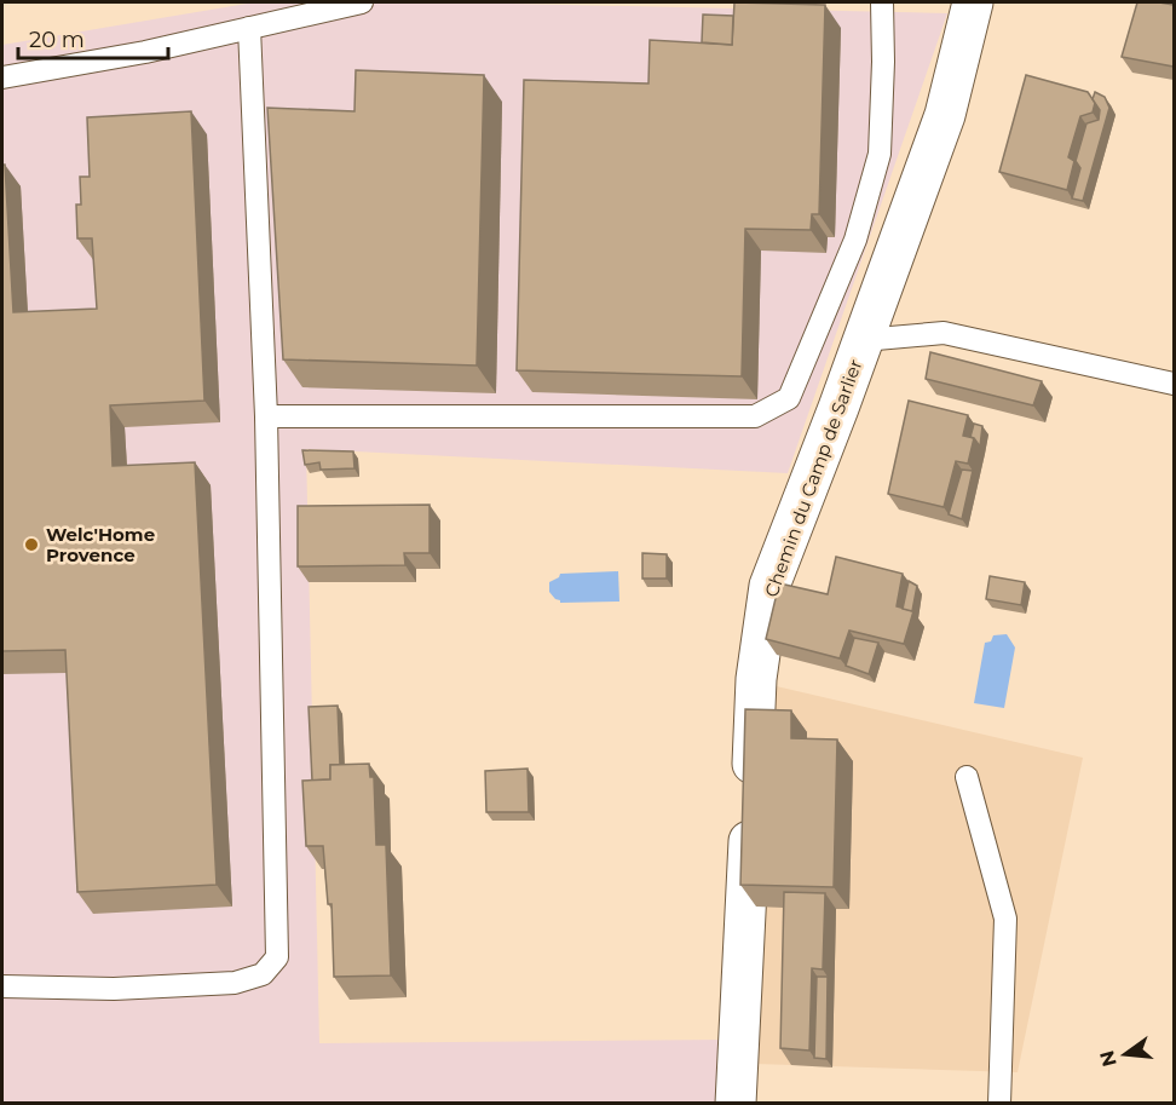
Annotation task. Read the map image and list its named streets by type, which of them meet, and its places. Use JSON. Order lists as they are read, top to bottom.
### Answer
{
  "streets": {
    "street": ["Chemin du Camp de Sarlier"]
  },
  "places": ["Welc'Home Provence"],
  "scale_bar": "20 m",
  "north": "left"
}
